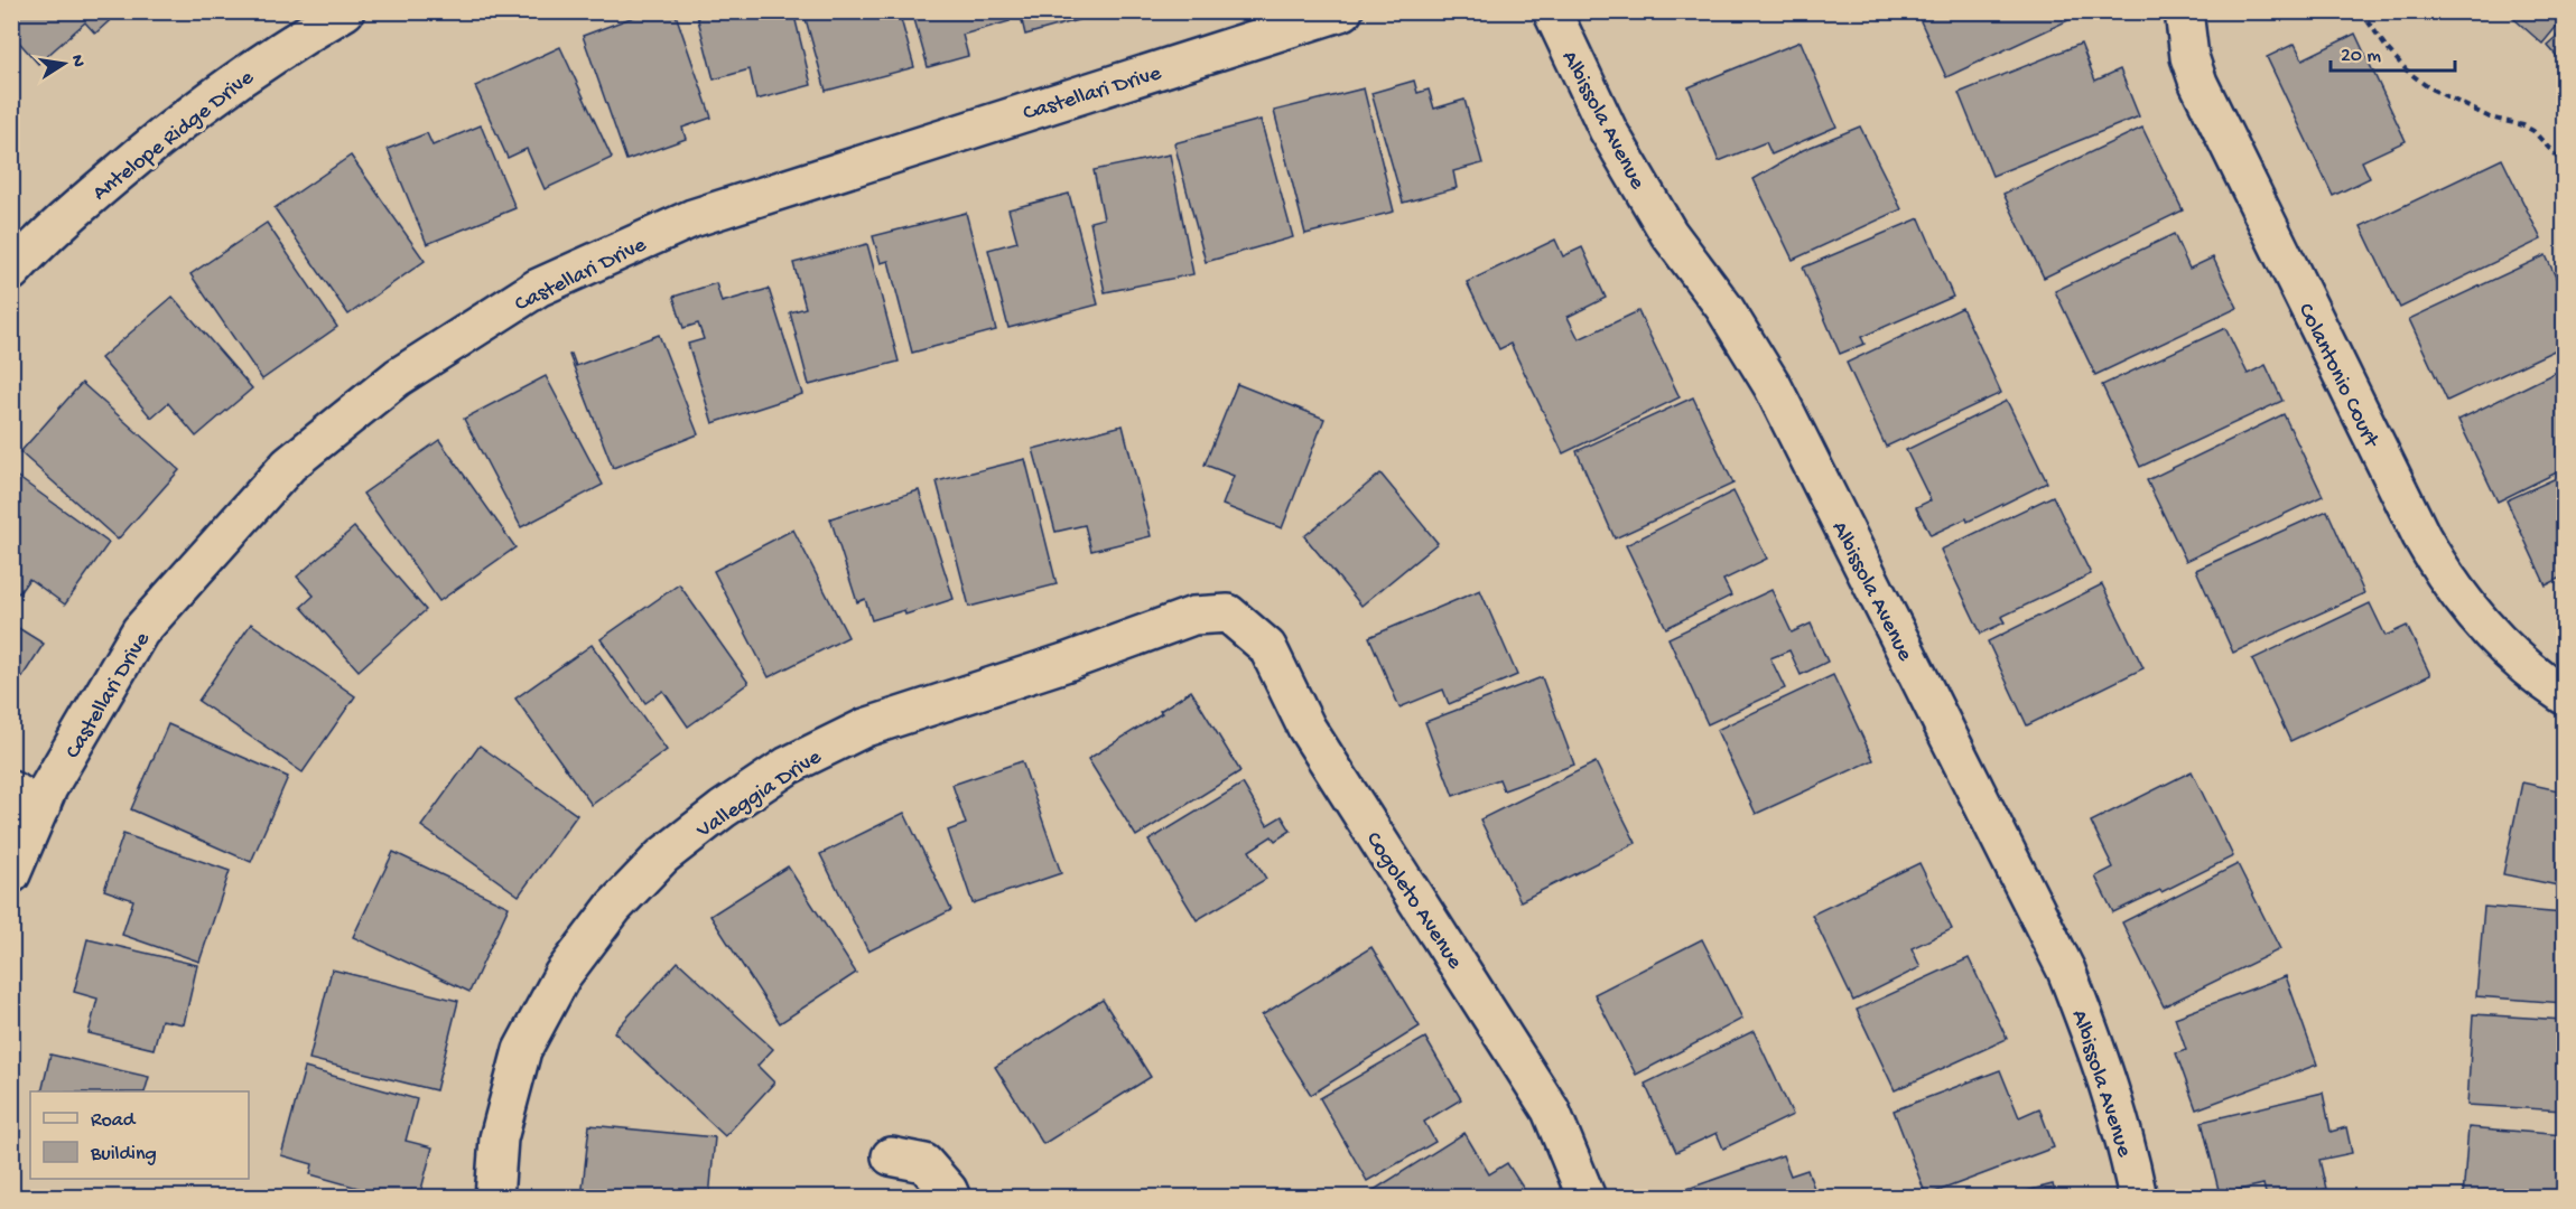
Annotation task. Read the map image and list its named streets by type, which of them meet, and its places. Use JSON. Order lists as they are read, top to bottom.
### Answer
{
  "streets": {
    "street": [
      "Castellari Drive",
      "Albissola Avenue",
      "Antelope Ridge Drive",
      "Colantonio Court",
      "Valleggia Drive",
      "Cogoleto Avenue"
    ]
  },
  "crossings": [
    ["Valleggia Drive", "Cogoleto Avenue"]
  ],
  "legend": ["Road", "Building"],
  "scale_bar": "20 m",
  "north": "right"
}
